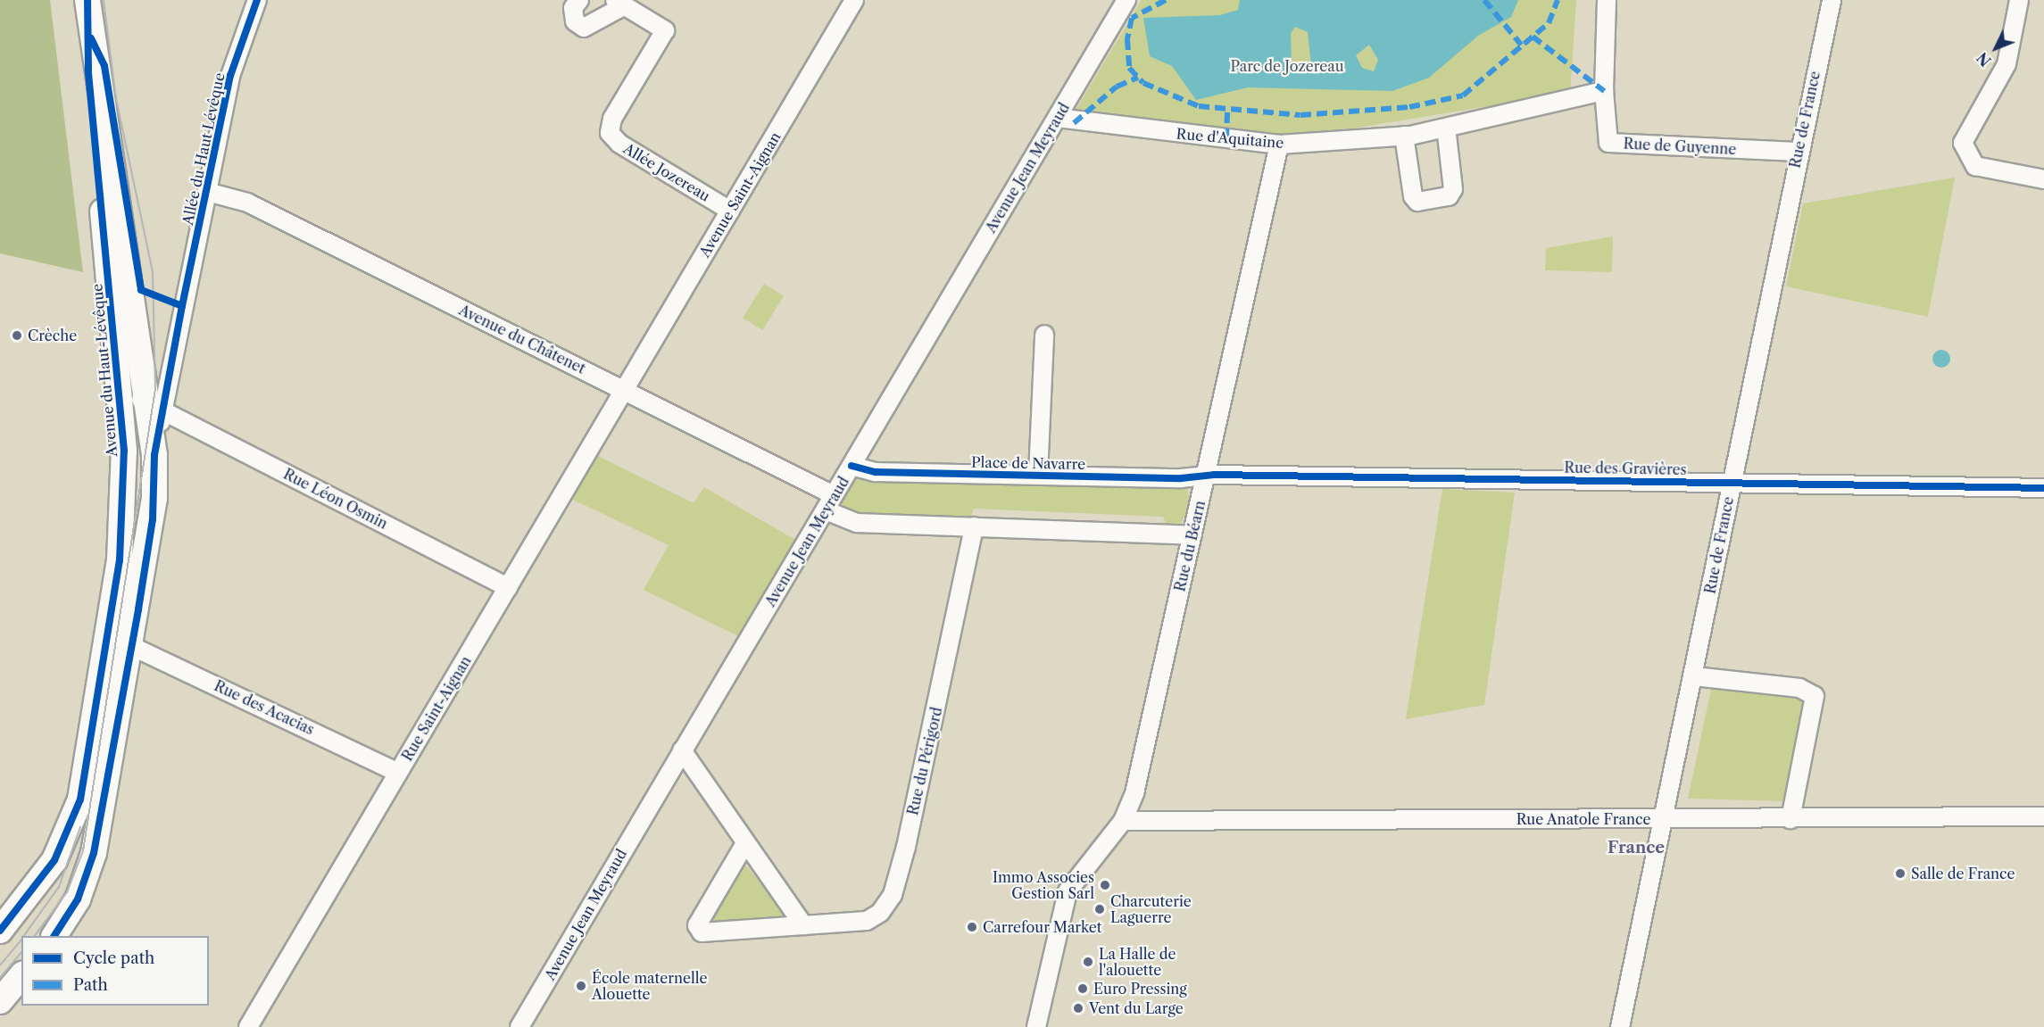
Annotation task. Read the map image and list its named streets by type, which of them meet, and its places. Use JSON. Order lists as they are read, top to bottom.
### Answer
{
  "streets": {
    "main road": ["Avenue du Haut-Lévêque"],
    "street": [
      "Rue de France",
      "Rue d'Aquitaine",
      "Rue de Guyenne",
      "Allée du Haut Lévêque",
      "Avenue Jean Meyraud",
      "Allée Jozereau",
      "Avenue Saint-Aignan",
      "Avenue du Châtenet",
      "Place de Navarre",
      "Rue des Gravières",
      "Rue Léon Osmin",
      "Rue du Béarn",
      "Rue des Acacias",
      "Rue Saint-Aignan",
      "Rue du Périgord",
      "Rue Anatole France"
    ]
  },
  "crossings": [
    ["Rue de France", "Rue de Guyenne"],
    ["Rue de France", "Rue des Gravières"],
    ["Rue de France", "Rue Anatole France"],
    ["Rue d'Aquitaine", "Rue de Guyenne"],
    ["Rue d'Aquitaine", "Avenue Jean Meyraud"],
    ["Rue d'Aquitaine", "Rue du Béarn"],
    ["Allée du Haut Lévêque", "Avenue du Châtenet"],
    ["Allée du Haut Lévêque", "Rue Léon Osmin"],
    ["Avenue Jean Meyraud", "Avenue du Châtenet"],
    ["Avenue Jean Meyraud", "Place de Navarre"],
    ["Allée Jozereau", "Avenue Saint-Aignan"],
    ["Avenue Saint-Aignan", "Avenue du Châtenet"],
    ["Avenue Saint-Aignan", "Rue Saint-Aignan"],
    ["Avenue du Châtenet", "Rue Saint-Aignan"],
    ["Place de Navarre", "Rue des Gravières"],
    ["Place de Navarre", "Rue du Béarn"],
    ["Rue des Gravières", "Rue du Béarn"],
    ["Rue Léon Osmin", "Rue Saint-Aignan"],
    ["Rue du Béarn", "Rue Anatole France"],
    ["Rue des Acacias", "Rue Saint-Aignan"]
  ],
  "districts": ["France"],
  "parks": ["Parc de Jozereau"],
  "places": [
    "Crèche",
    "Salle de France",
    "Immo Associes Gestion Sarl",
    "Charcuterie Laguerre",
    "Carrefour Market",
    "La Halle de l'alouette",
    "École maternelle Alouette",
    "Euro Pressing",
    "Vent du Large"
  ],
  "legend": ["Cycle path", "Path"],
  "north": "bottom left"
}
